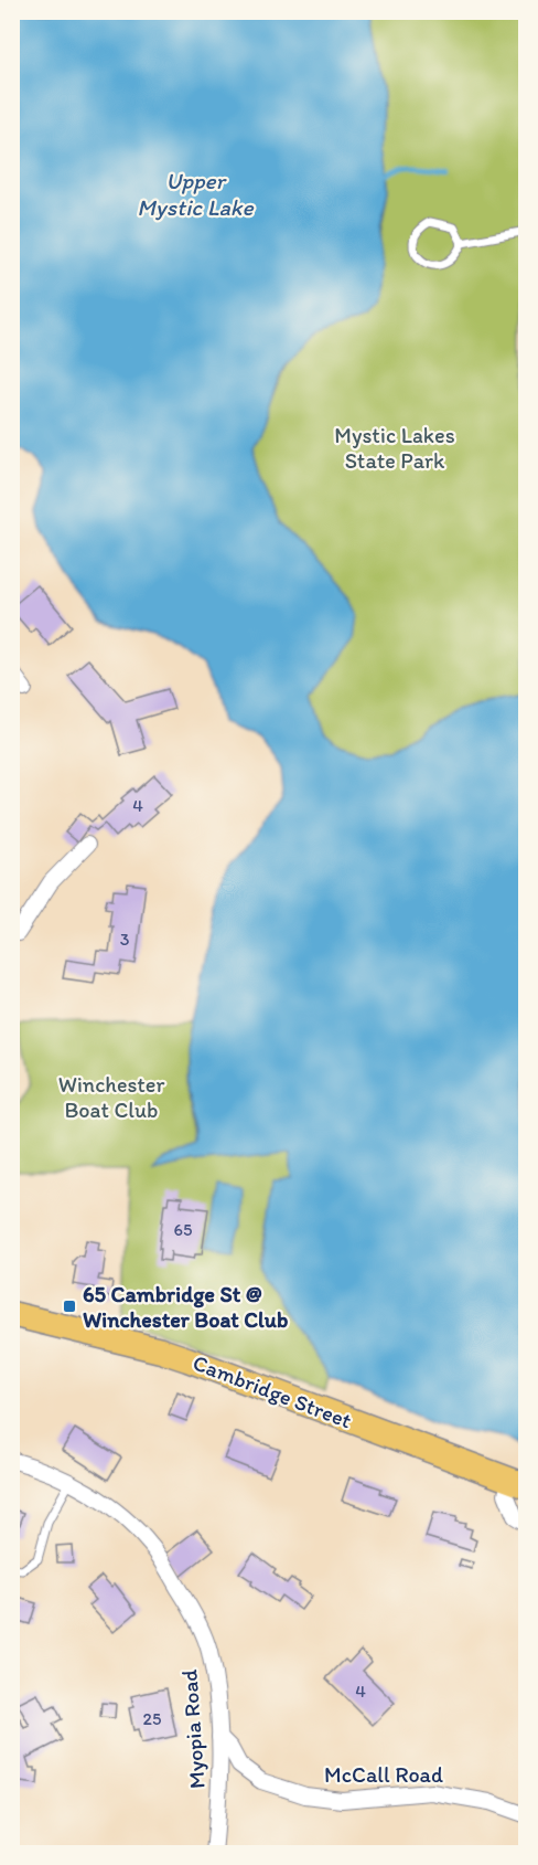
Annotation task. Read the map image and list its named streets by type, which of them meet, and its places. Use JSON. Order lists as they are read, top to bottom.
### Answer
{
  "streets": {
    "highway": ["Cambridge Street"],
    "street": ["Myopia Road", "McCall Road"]
  },
  "crossings": [
    ["Myopia Road", "McCall Road"]
  ],
  "water": ["Upper Mystic Lake"],
  "parks": ["Mystic Lakes State Park", "Winchester Boat Club"],
  "places": {
    "transit": ["65 Cambridge St @ Winchester Boat Club"]
  },
  "house_numbers": [
    "4",
    "3",
    "65",
    "4",
    "25"
  ]
}
